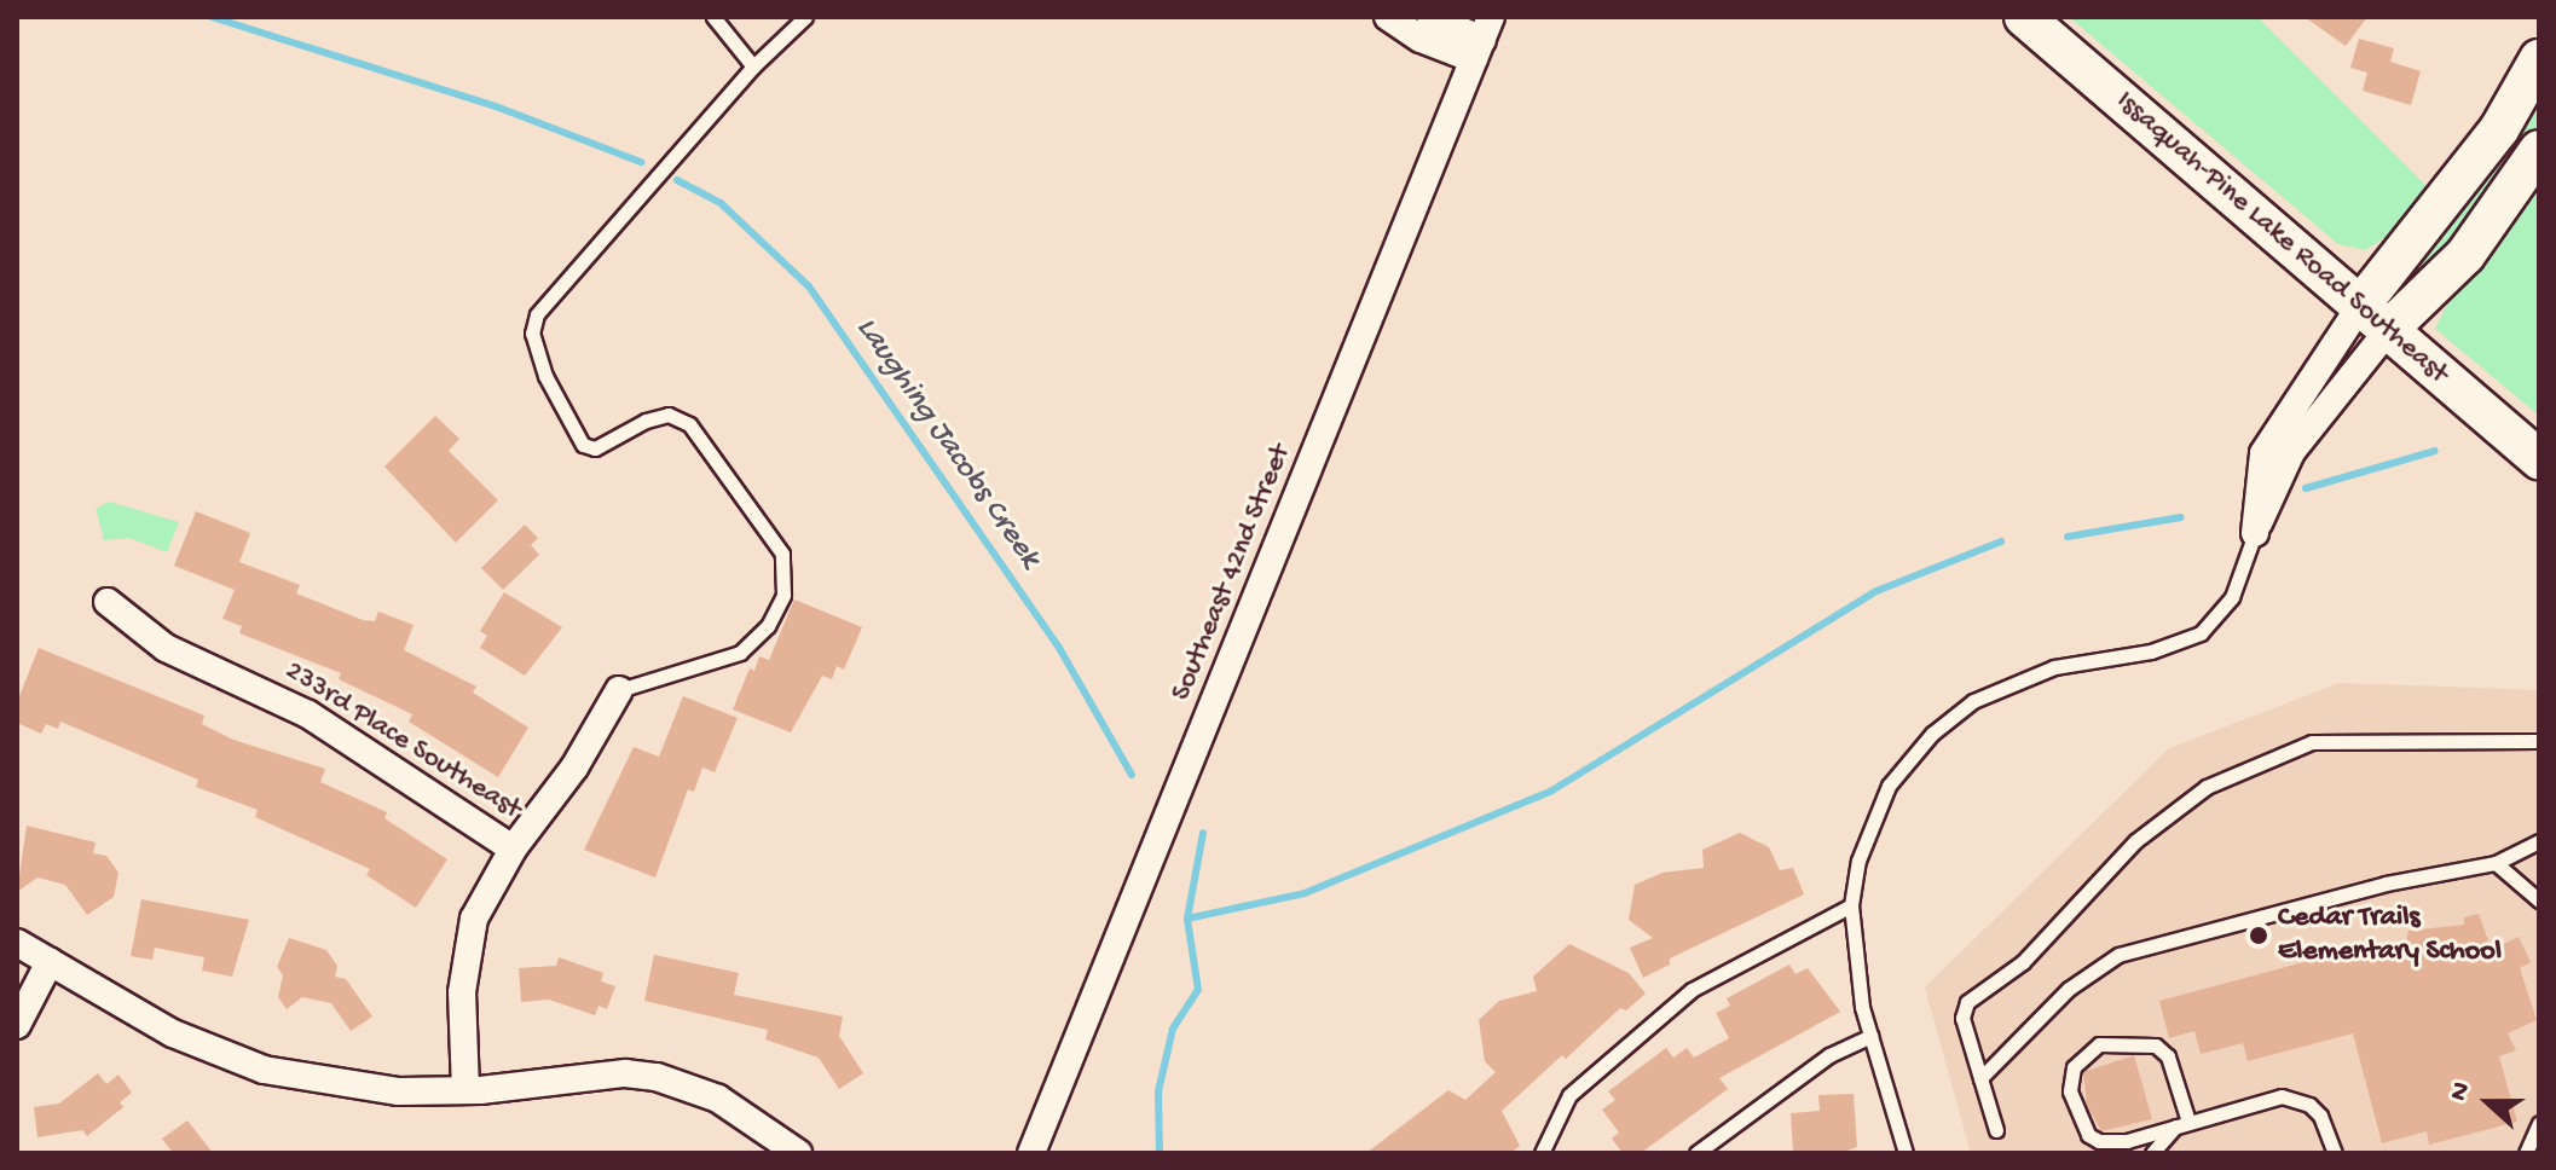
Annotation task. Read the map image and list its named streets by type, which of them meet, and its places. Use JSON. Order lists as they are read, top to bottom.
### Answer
{
  "streets": {
    "main road": ["Issaquah-Pine Lake Road Southeast"],
    "street": ["Southeast 42nd Street", "233rd Place Southeast"]
  },
  "water": ["Laughing Jacobs Creek"],
  "places": ["Cedar Trails Elementary School"],
  "north": "left"
}
